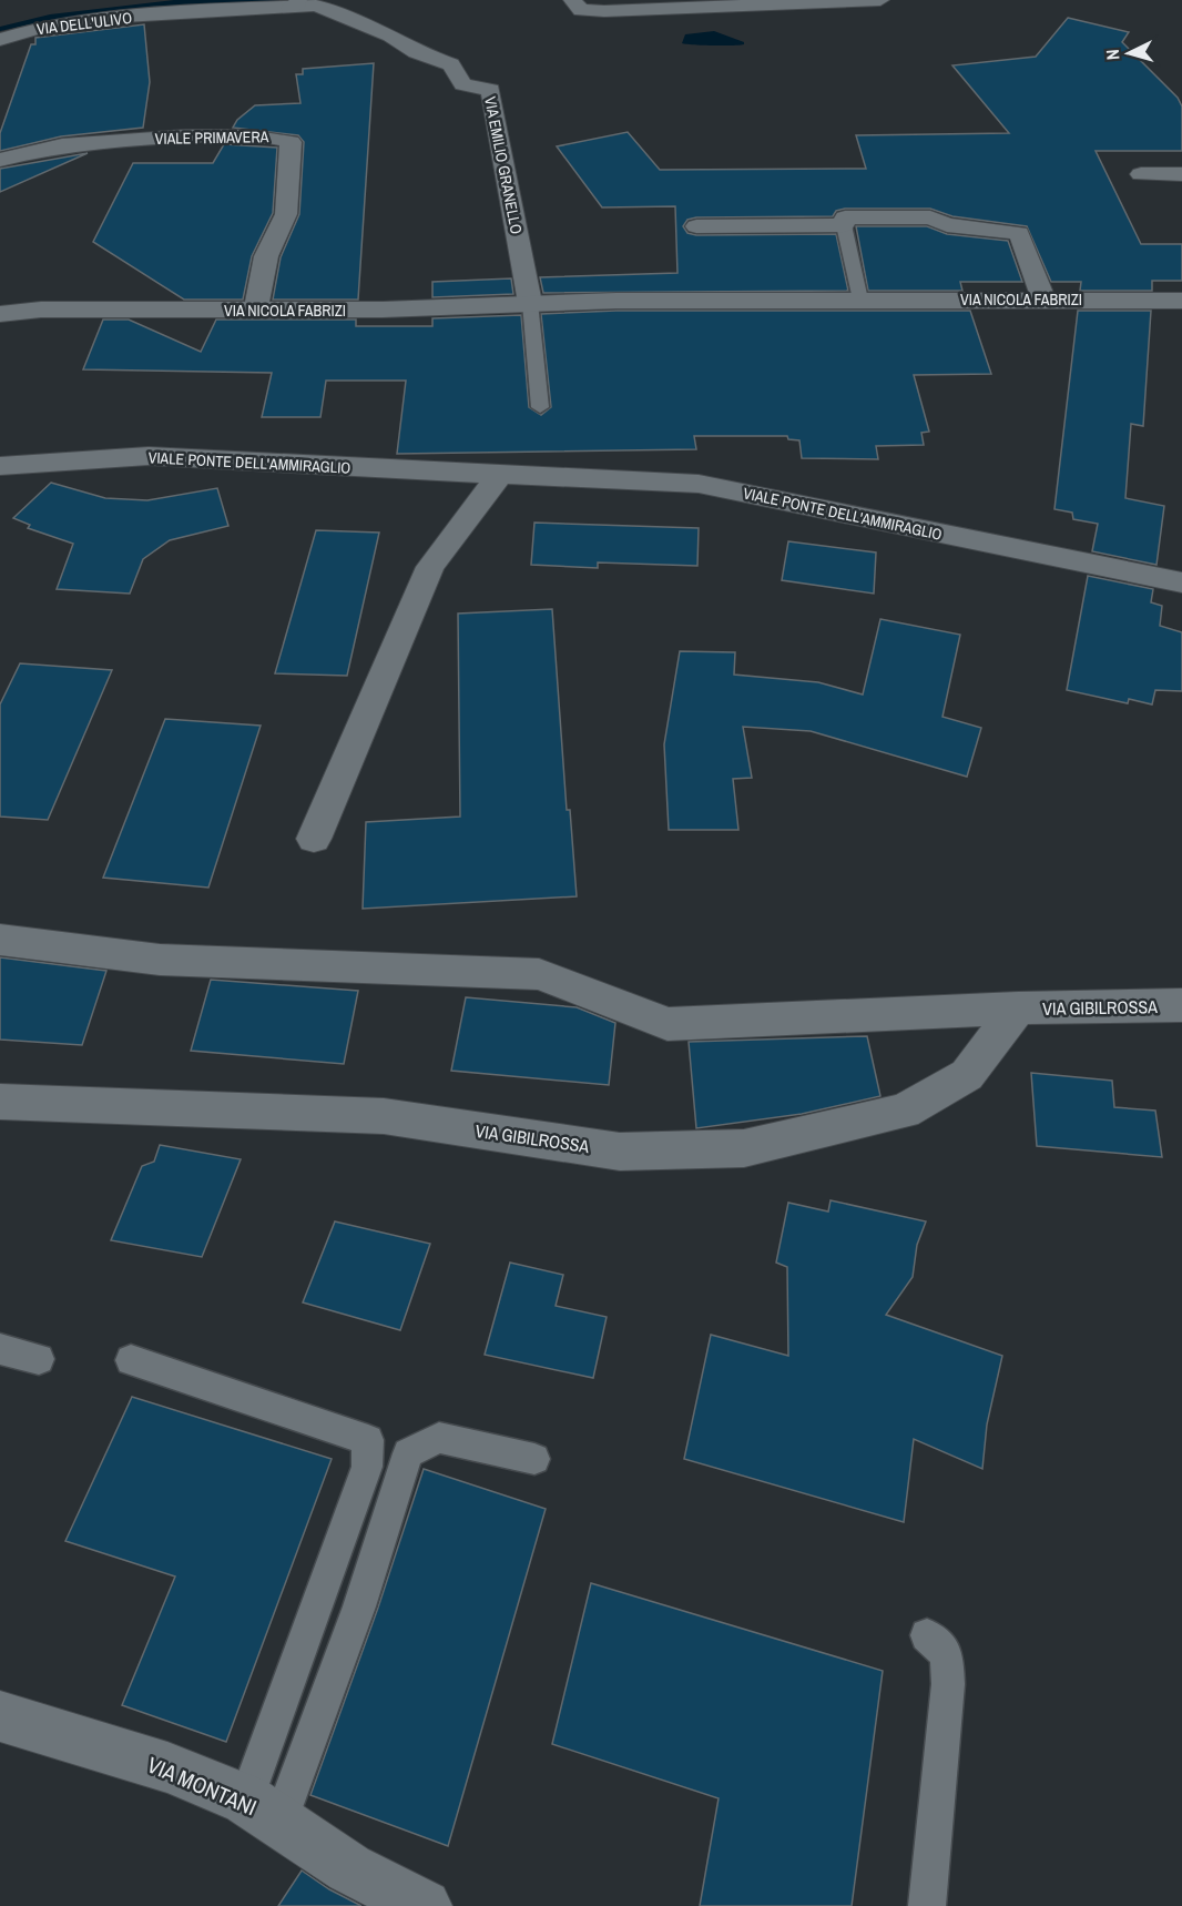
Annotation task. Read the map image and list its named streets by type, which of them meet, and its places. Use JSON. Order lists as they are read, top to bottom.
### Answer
{
  "streets": {
    "street": [
      "VIA DELL'ULIVO",
      "VIALE PRIMAVERA",
      "VIA EMILIO GRANELLO",
      "VIA NICOLA FABRIZI",
      "VIALE PONTE DELL'AMMIRAGLIO",
      "VIA GIBILROSSA",
      "VIA MONTANI"
    ]
  },
  "crossings": [
    ["VIA DELL'ULIVO", "VIA EMILIO GRANELLO"],
    ["VIALE PRIMAVERA", "VIA NICOLA FABRIZI"],
    ["VIA EMILIO GRANELLO", "VIA NICOLA FABRIZI"]
  ],
  "north": "left"
}
